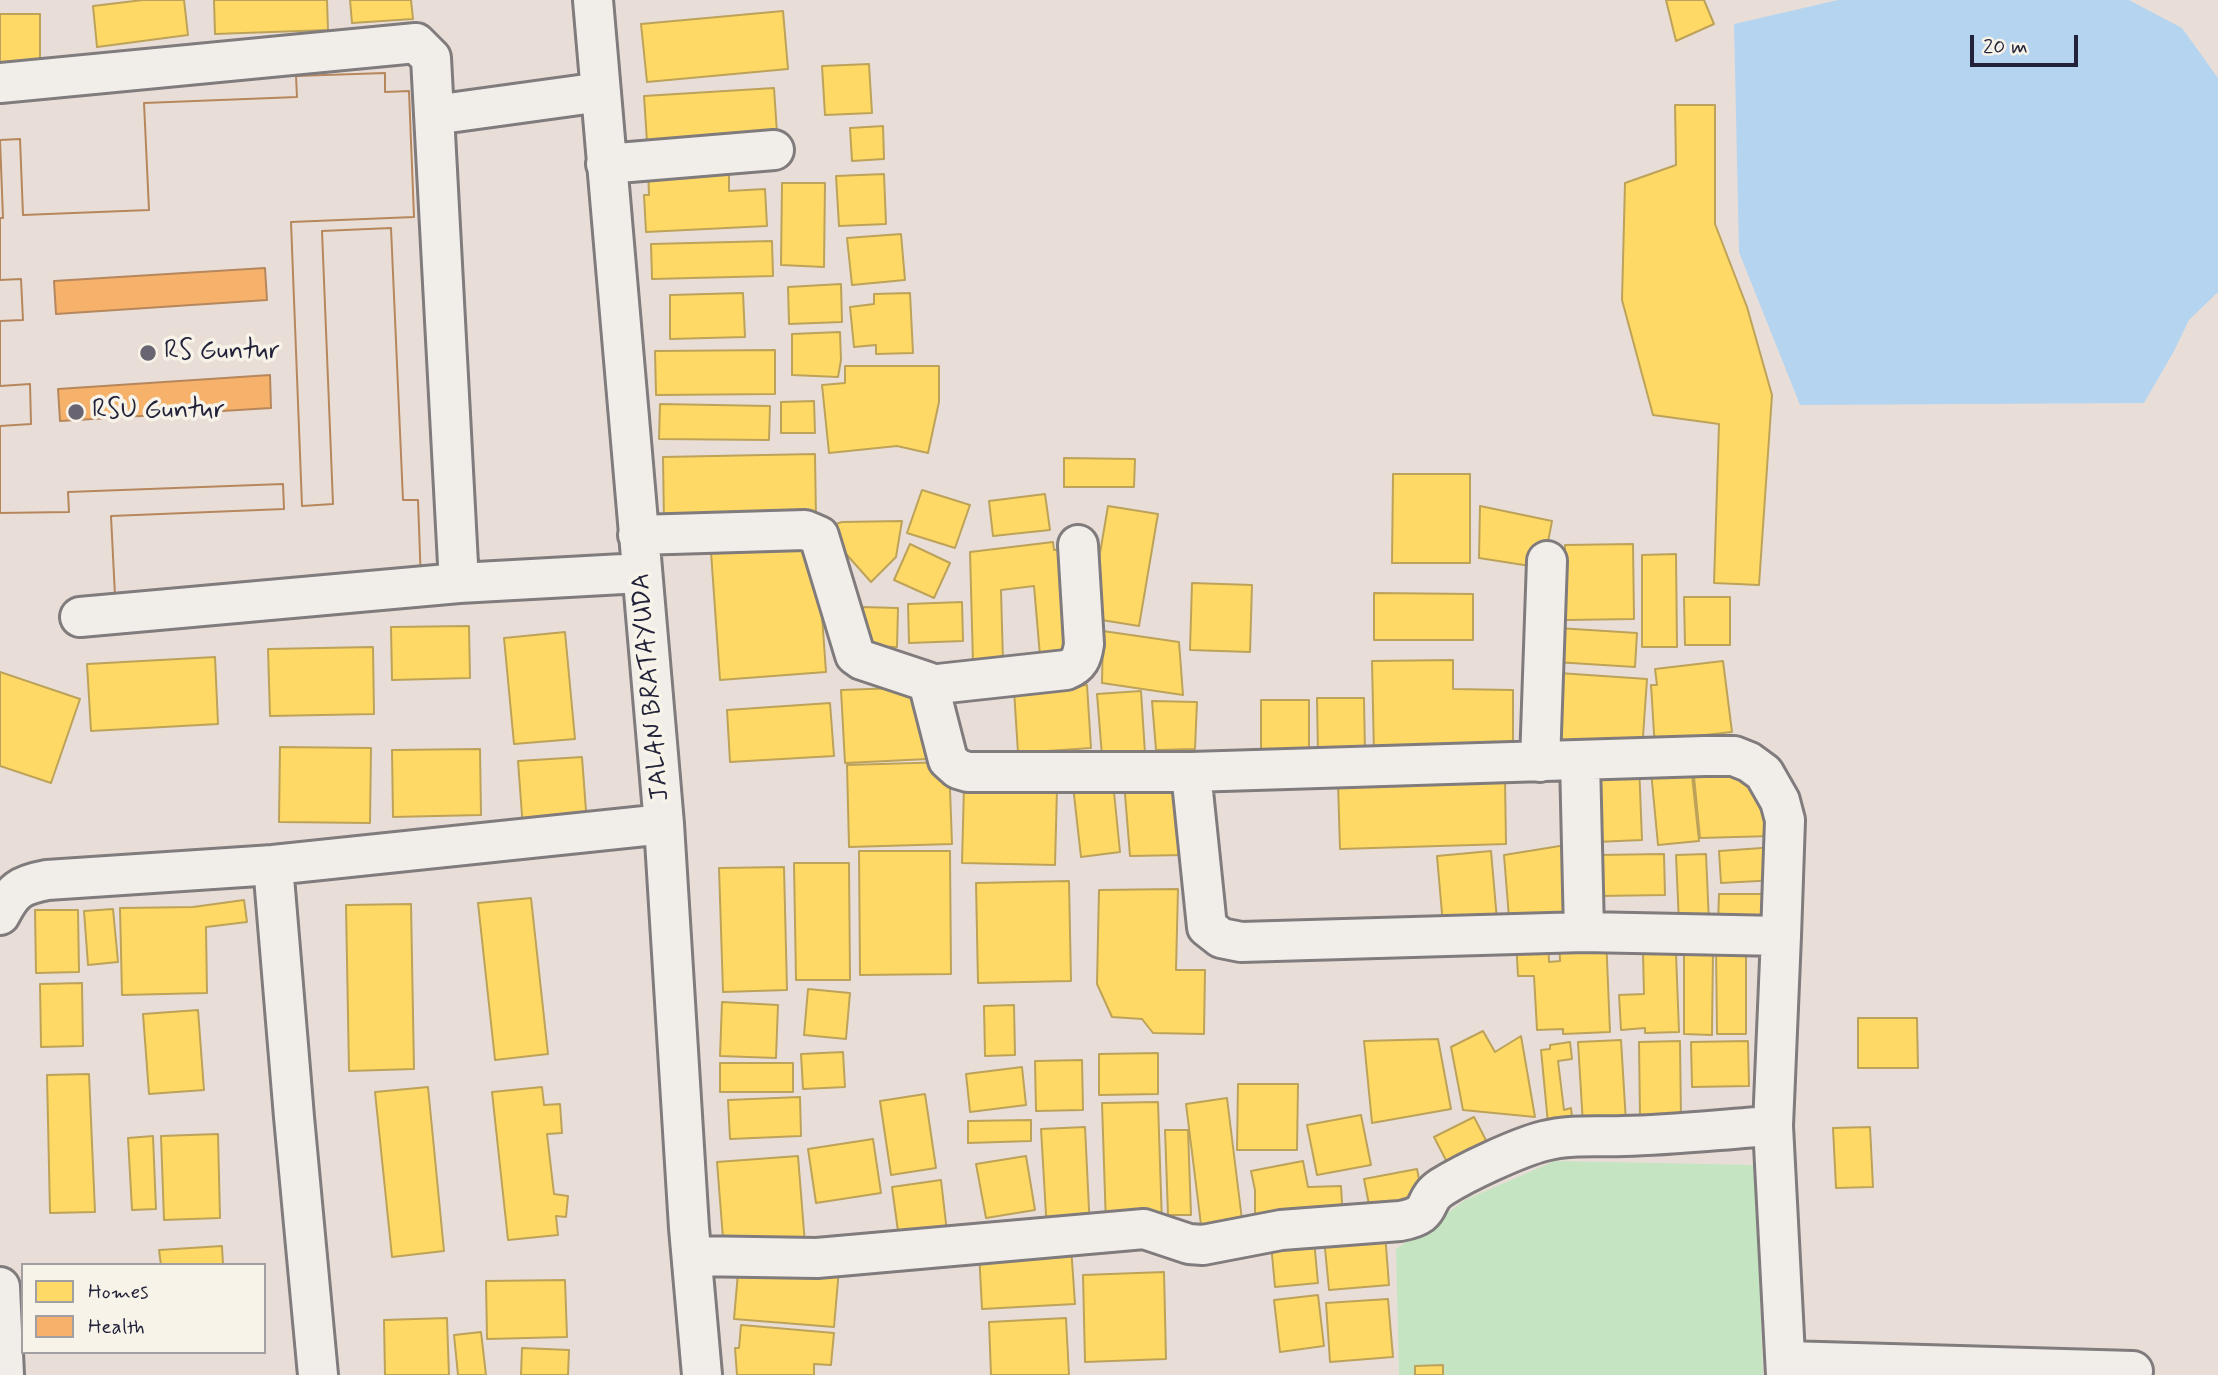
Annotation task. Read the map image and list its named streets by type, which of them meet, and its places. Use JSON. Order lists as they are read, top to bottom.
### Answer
{
  "streets": {
    "street": ["JALAN BRATAYUDA"]
  },
  "places": ["RS Guntur", "RSU Guntur"],
  "legend": ["Homes", "Health"],
  "scale_bar": "20 m"
}
